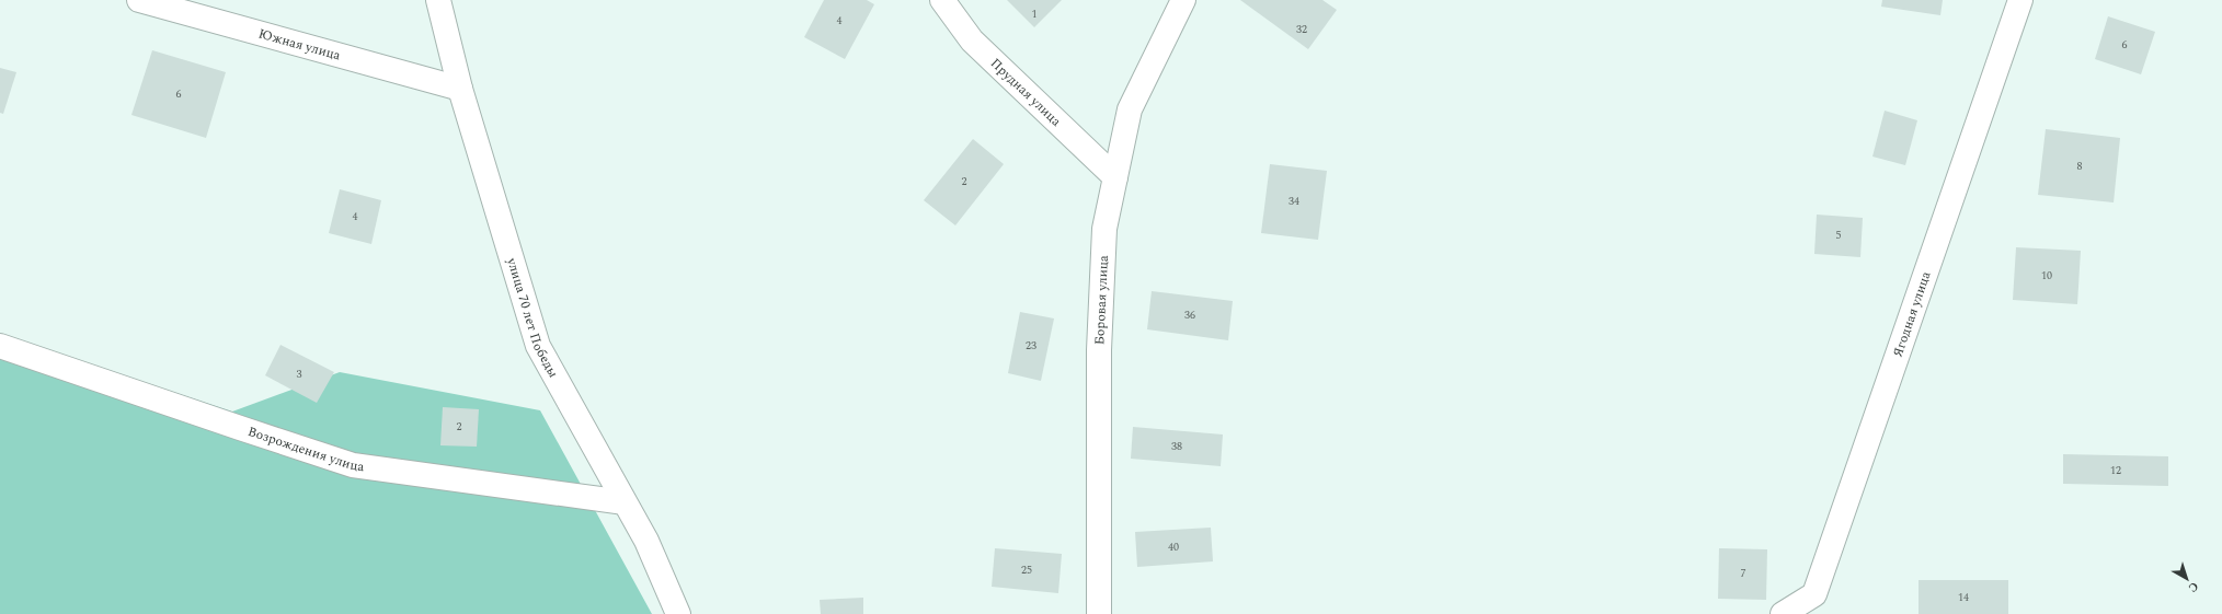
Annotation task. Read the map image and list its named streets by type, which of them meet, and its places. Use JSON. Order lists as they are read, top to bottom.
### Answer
{
  "streets": {
    "street": [
      "Южная улица",
      "Прудная улица",
      "Боровая улица",
      "Ягодная улица",
      "улица 70 лет Победы",
      "Возрождения улица"
    ]
  },
  "crossings": [
    ["Южная улица", "улица 70 лет Победы"],
    ["Прудная улица", "Боровая улица"],
    ["улица 70 лет Победы", "Возрождения улица"]
  ],
  "house_numbers": [
    "1",
    "4",
    "32",
    "6",
    "6",
    "8",
    "2",
    "34",
    "4",
    "5",
    "10",
    "36",
    "23",
    "3",
    "2",
    "38",
    "12",
    "40",
    "25",
    "7",
    "14"
  ],
  "north": "bottom right"
}
